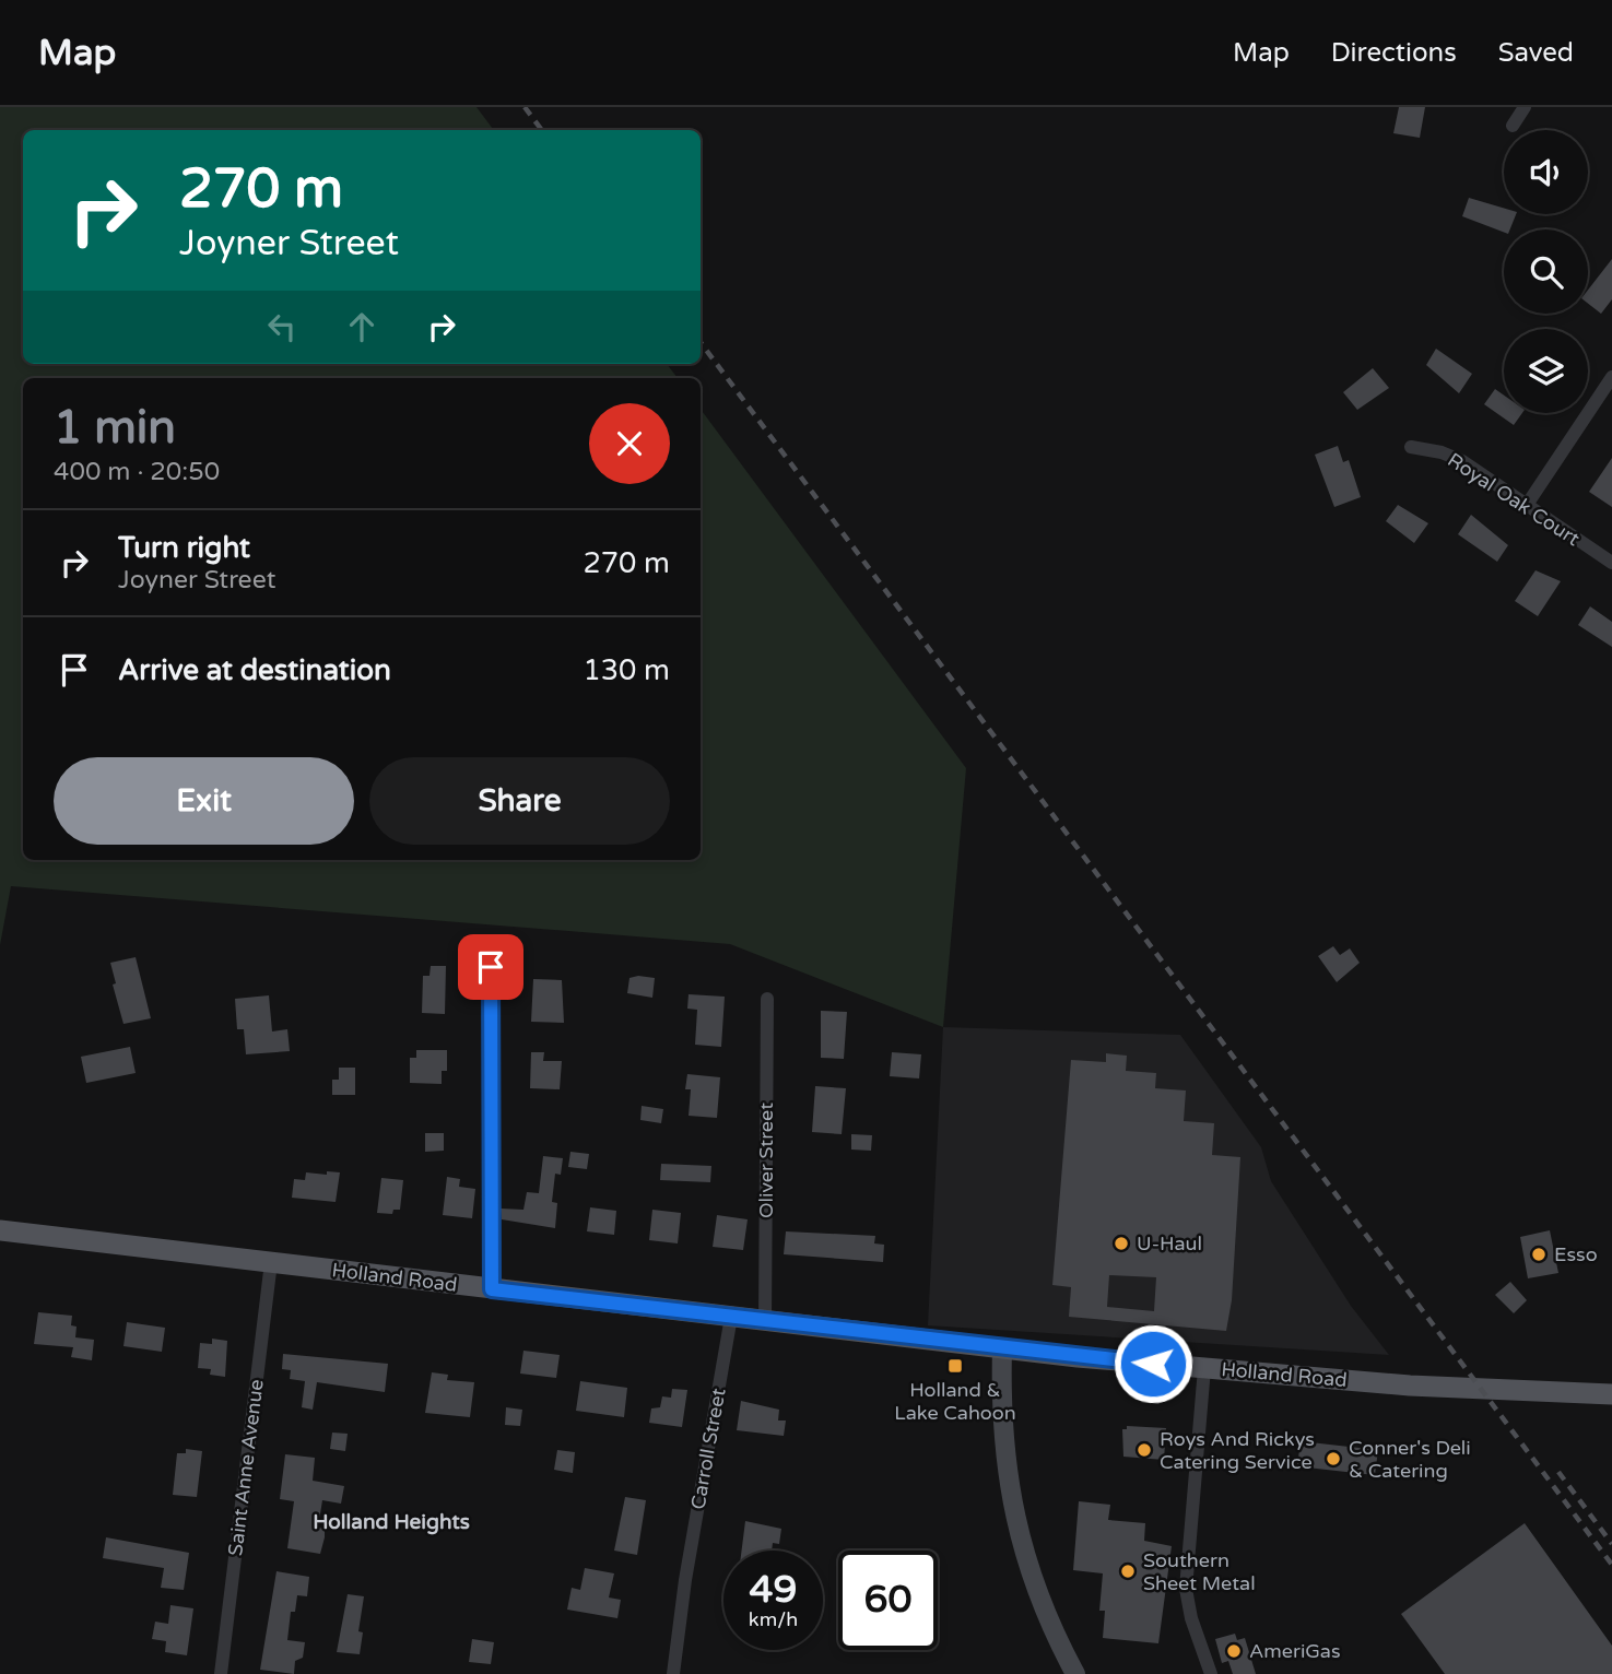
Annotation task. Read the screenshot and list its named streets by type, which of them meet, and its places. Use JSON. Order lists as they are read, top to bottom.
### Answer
{
  "streets": {
    "main road": ["Holland Road"],
    "street": [
      "Royal Oak Court",
      "Oliver Street",
      "Carroll Street",
      "Saint Anne Avenue"
    ]
  },
  "crossings": [
    ["Oliver Street", "Holland Road"],
    ["Holland Road", "Carroll Street"],
    ["Holland Road", "Saint Anne Avenue"]
  ],
  "districts": ["Holland Heights"],
  "places": {
    "other": [
      "U-Haul",
      "Esso",
      "Roys And Rickys Catering Service",
      "Conner's Deli & Catering",
      "Southern Sheet Metal",
      "AmeriGas"
    ],
    "transit": ["Holland & Lake Cahoon"]
  },
  "page": {
    "header": "Map",
    "nav": ["Map", "Directions", "Saved"],
    "turn": ["270 m", "Joyner Street"],
    "heading": ["1 min", "400 m · 20:50"],
    "list": [
      {
        "name": "Turn right",
        "note": "Joyner Street",
        "value": "270 m"
      },
      {
        "name": "Arrive at destination",
        "value": "130 m"
      }
    ],
    "buttons": ["Exit", "Share"],
    "speed": "49 km/h",
    "limit": "60"
  }
}
